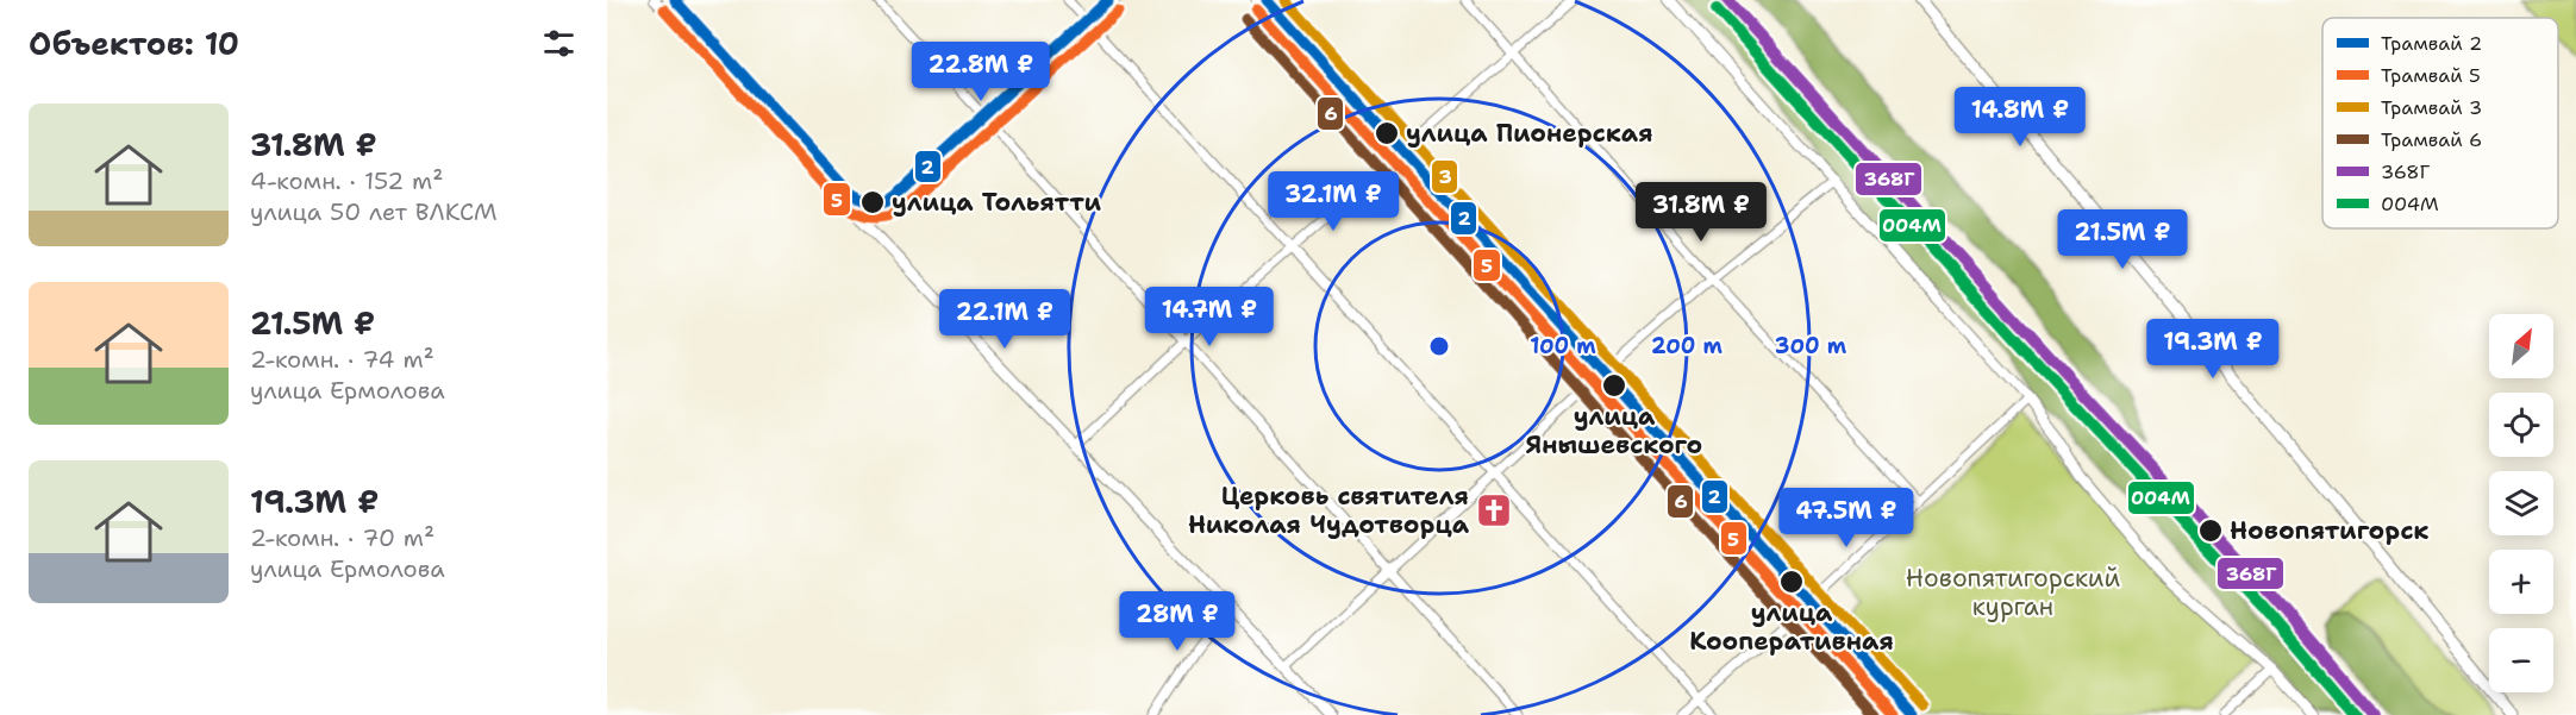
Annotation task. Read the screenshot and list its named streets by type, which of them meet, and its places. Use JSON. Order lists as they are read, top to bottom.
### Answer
{
  "parks": ["Новопятигорский курган"],
  "places": {
    "other": [
      "улица Пионерская",
      "улица Тольятти",
      "улица Янышевского",
      "Новопятигорск",
      "улица Кооперативная"
    ],
    "church": ["Церковь святителя Николая Чудотворца"]
  },
  "lines": [
    "tram line 2",
    "tram line 3",
    "transit line 368Г",
    "tram line 5",
    "transit line 004М",
    "tram line 6"
  ],
  "legend": [
    "Трамвай 2",
    "Трамвай 5",
    "Трамвай 3",
    "Трамвай 6",
    "368Г",
    "004М"
  ],
  "north": "top right",
  "page": {
    "heading": "Объектов: 10",
    "price": [
      "22.8M ₽",
      "14.8M ₽",
      "32.1M ₽",
      "31.8M ₽",
      "21.5M ₽",
      "14.7M ₽",
      "22.1M ₽",
      "19.3M ₽",
      "47.5M ₽",
      "28M ₽"
    ],
    "list": [
      {
        "name": "31.8M ₽",
        "note": "4-комн. · 152 m² · улица 50 лет ВЛКСМ"
      },
      {
        "name": "21.5M ₽",
        "note": "2-комн. · 74 m² · улица Ермолова"
      },
      {
        "name": "19.3M ₽",
        "note": "2-комн. · 70 m² · улица Ермолова"
      }
    ],
    "map_buttons": ["+", "−"]
  },
  "rings": ["100 m", "200 m", "300 m"]
}
